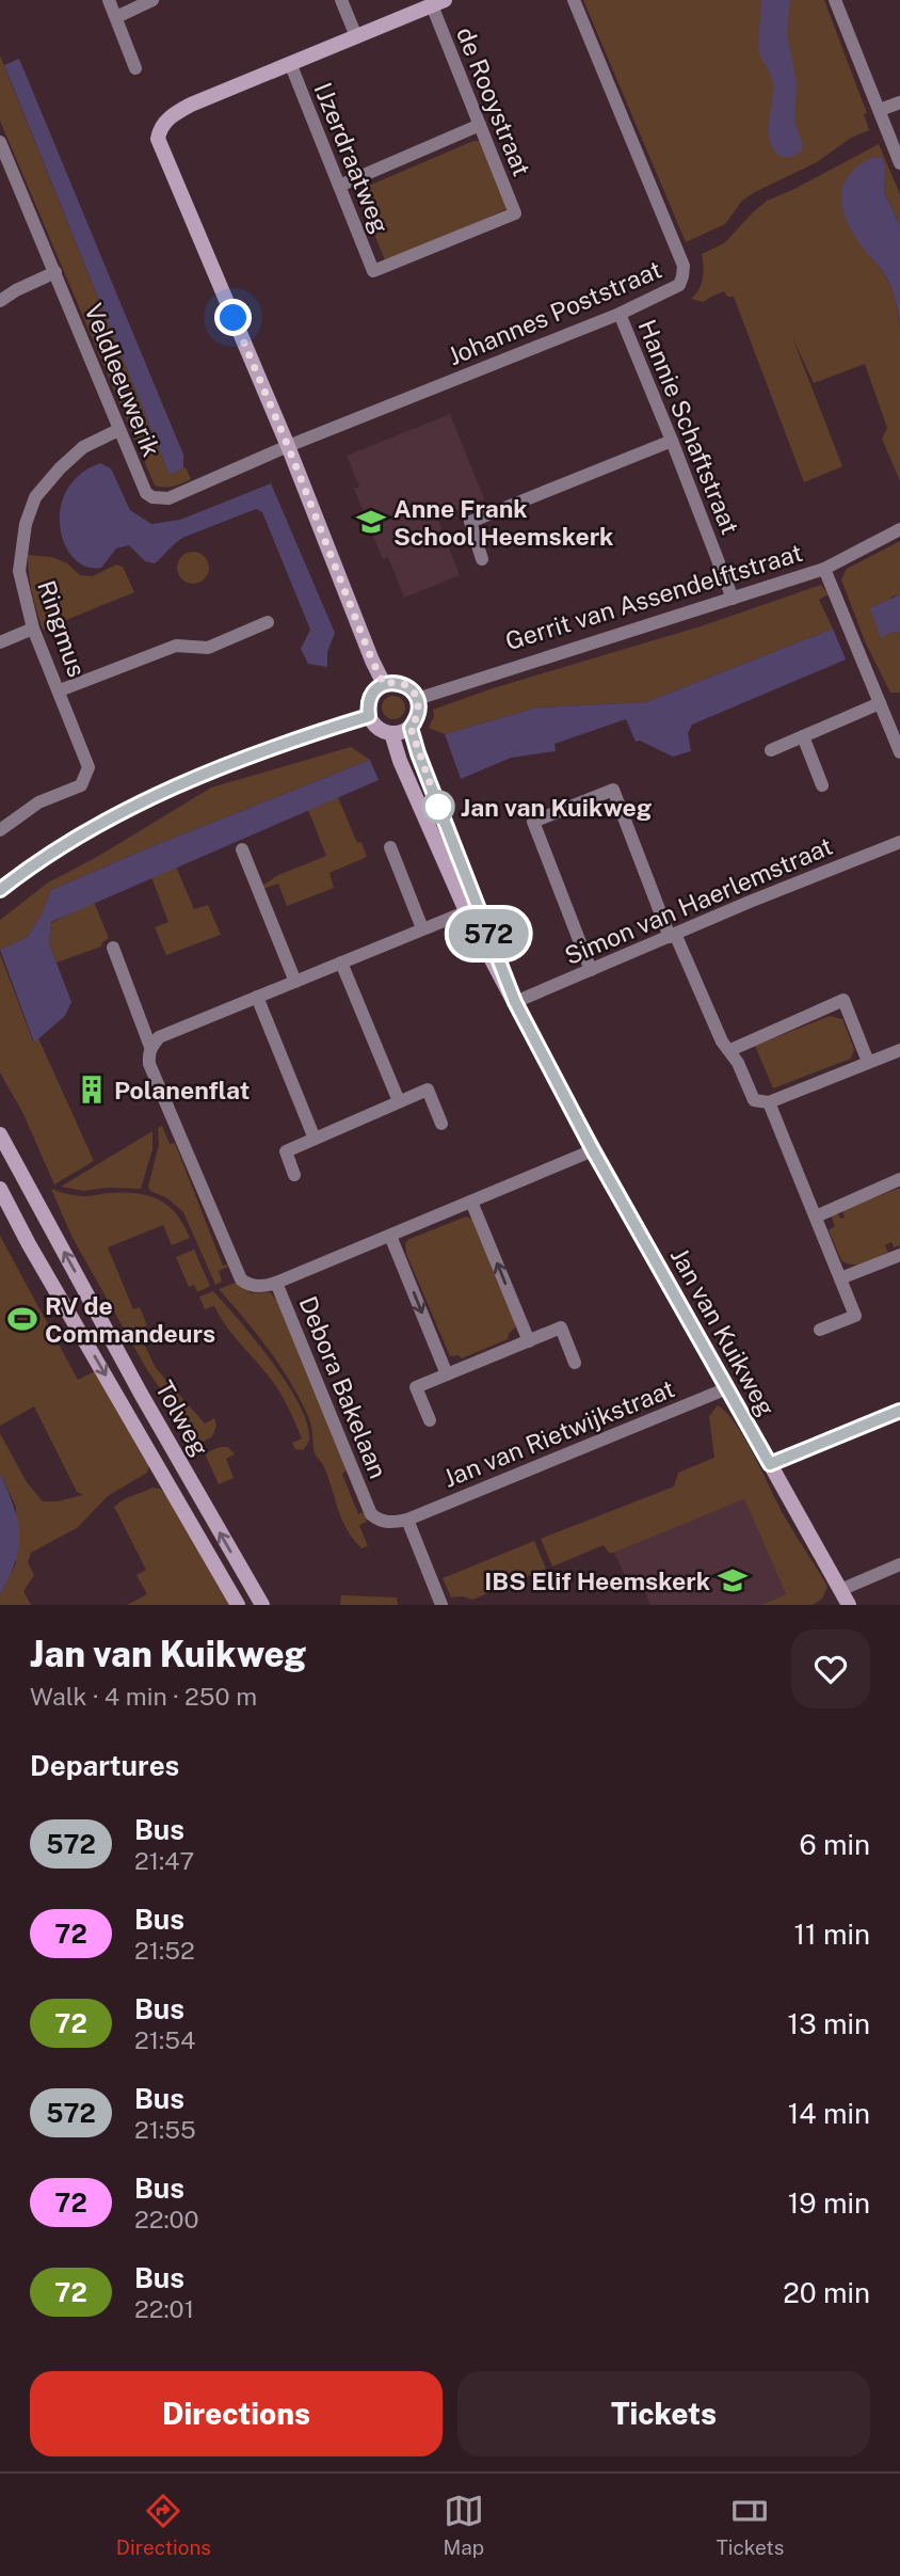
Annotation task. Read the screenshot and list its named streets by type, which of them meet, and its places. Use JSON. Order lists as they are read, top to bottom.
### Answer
{
  "streets": {
    "street": [
      "de Rooystraat",
      "IJzerdraatweg",
      "Johannes Poststraat",
      "Veldleeuwerik",
      "Hannie Schaftstraat",
      "Gerrit van Assendelftstraat",
      "Ringmus",
      "Simon van Haerlemstraat",
      "Jan van Kuikweg",
      "Debora Bakelaan",
      "Tolweg",
      "Jan van Rietwijkstraat"
    ]
  },
  "crossings": [
    ["de Rooystraat", "IJzerdraatweg"],
    ["Johannes Poststraat", "Veldleeuwerik"],
    ["Johannes Poststraat", "Hannie Schaftstraat"],
    ["Veldleeuwerik", "Ringmus"],
    ["Hannie Schaftstraat", "Gerrit van Assendelftstraat"],
    ["Gerrit van Assendelftstraat", "Jan van Kuikweg"],
    ["Simon van Haerlemstraat", "Jan van Kuikweg"],
    ["Jan van Kuikweg", "Jan van Rietwijkstraat"],
    ["Debora Bakelaan", "Jan van Rietwijkstraat"]
  ],
  "places": {
    "school or university": ["Anne Frank School Heemskerk", "IBS Elif Heemskerk"],
    "other": ["Jan van Kuikweg"],
    "building": ["Polanenflat"],
    "sports": ["RV de Commandeurs"]
  },
  "lines": ["bus line 572"],
  "page": {
    "on_map": "572",
    "heading": [
      ["Jan van Kuikweg", "Walk · 4 min · 250 m"],
      "Departures"
    ],
    "list": [
      {
        "mark": "572",
        "name": "Bus",
        "note": "21:47",
        "value": "6 min"
      },
      {
        "mark": "72",
        "name": "Bus",
        "note": "21:52",
        "value": "11 min"
      },
      {
        "mark": "72",
        "name": "Bus",
        "note": "21:54",
        "value": "13 min"
      },
      {
        "mark": "572",
        "name": "Bus",
        "note": "21:55",
        "value": "14 min"
      },
      {
        "mark": "72",
        "name": "Bus",
        "note": "22:00",
        "value": "19 min"
      },
      {
        "mark": "72",
        "name": "Bus",
        "note": "22:01",
        "value": "20 min"
      }
    ],
    "buttons": ["Directions", "Tickets"],
    "tabs": ["Directions", "Map", "Tickets"]
  }
}
